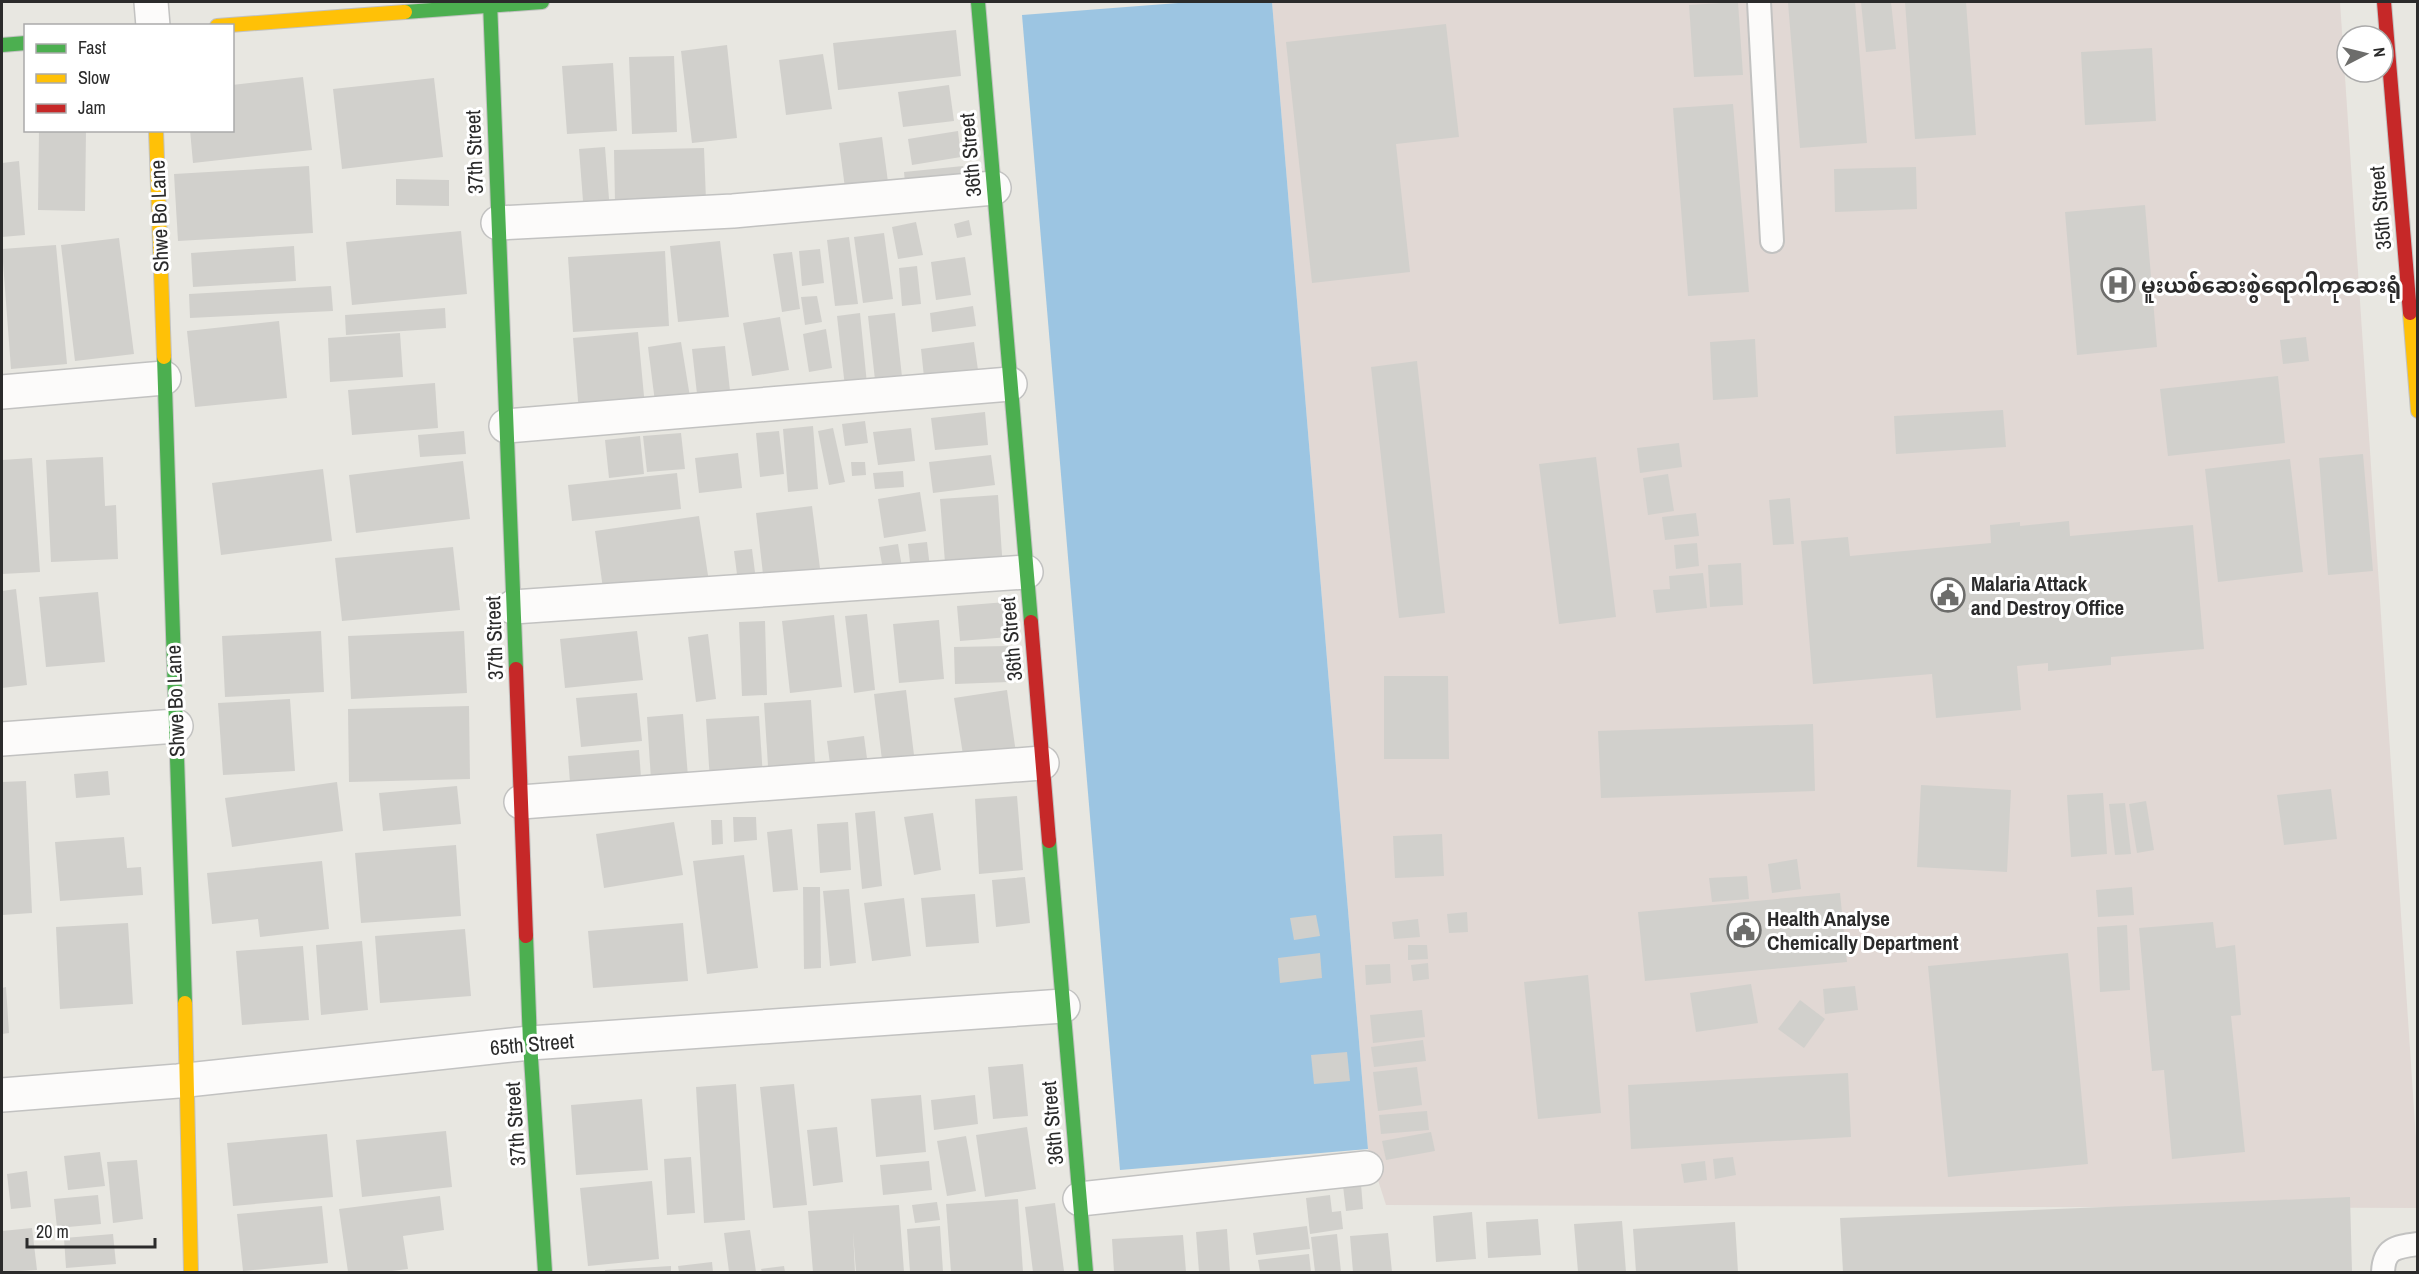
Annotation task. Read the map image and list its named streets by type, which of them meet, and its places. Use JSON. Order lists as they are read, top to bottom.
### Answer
{
  "streets": {
    "street": [
      "37th Street",
      "36th Street",
      "35th Street",
      "Shwe Bo Lane",
      "65th Street"
    ]
  },
  "crossings": [
    ["37th Street", "65th Street"],
    ["36th Street", "65th Street"],
    ["Shwe Bo Lane", "65th Street"]
  ],
  "places": {
    "hospital": ["မူးယစ်ဆေးစွဲရောဂါကုဆေးရုံ"],
    "public building": ["Malaria Attack and Destroy Office", "Health Analyse Chemically Department"]
  },
  "legend": ["Fast", "Slow", "Jam"],
  "scale_bar": "20 m",
  "north": "right"
}
